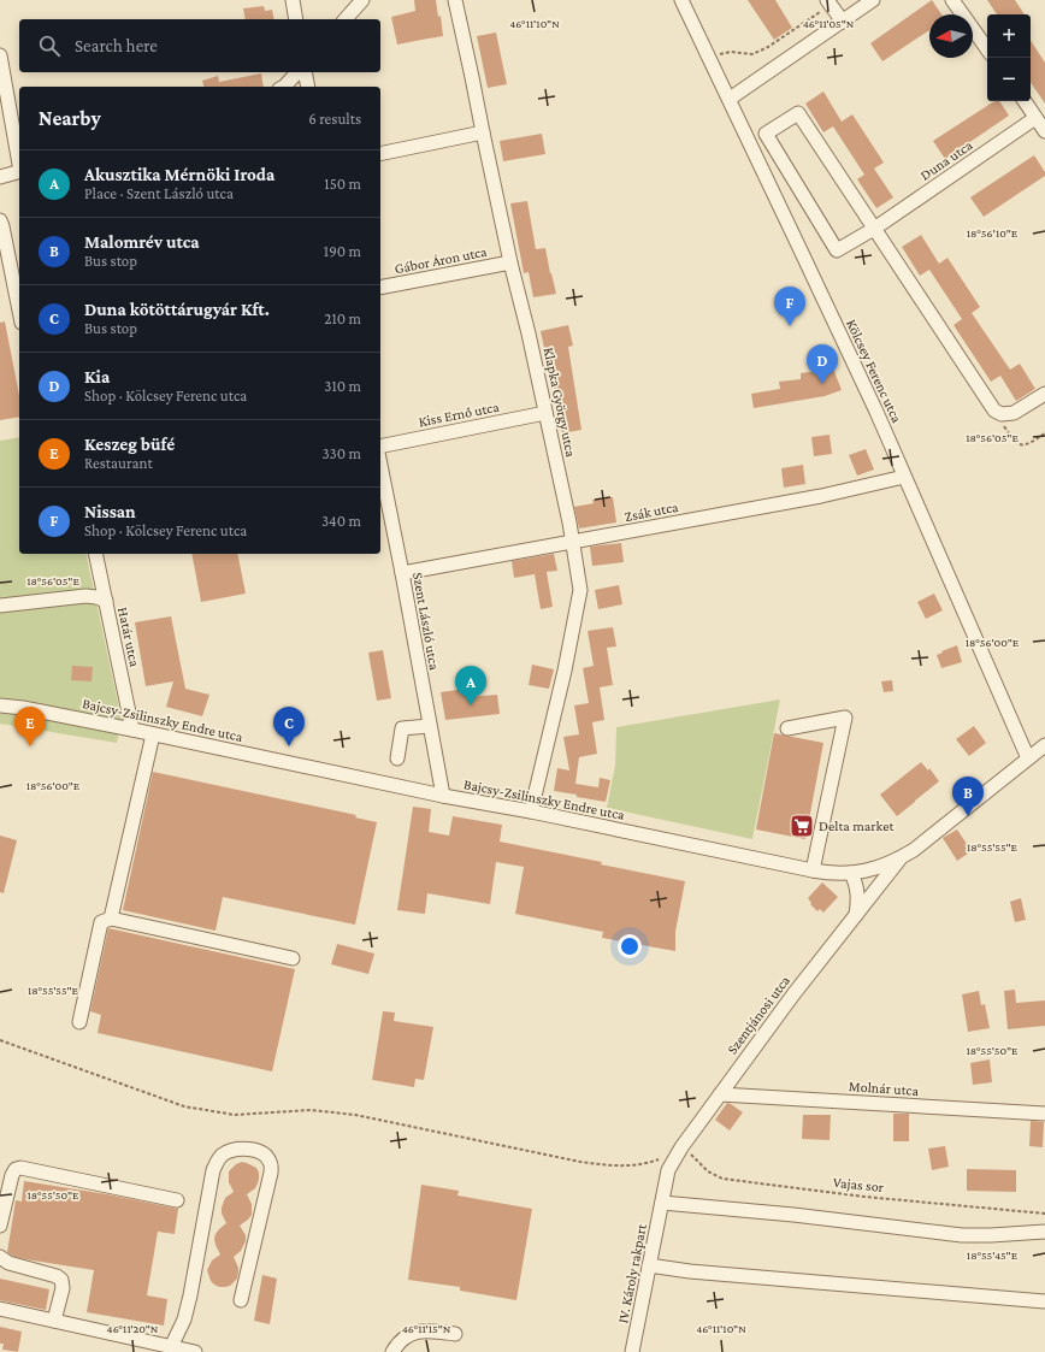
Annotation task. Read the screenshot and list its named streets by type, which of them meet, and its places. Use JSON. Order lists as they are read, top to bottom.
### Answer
{
  "streets": {
    "street": [
      "Duna utca",
      "Gábor Áron utca",
      "Kölcsey Ferenc utca",
      "Klapka György utca",
      "Kiss Ernő utca",
      "Zsák utca",
      "Szent László utca",
      "Határ utca",
      "Bajcsy-Zsilinszky Endre utca",
      "Szentjánosi utca",
      "Molnár utca",
      "IV. Károly rakpart"
    ],
    "path": ["Vajas sor"]
  },
  "crossings": [
    ["Gábor Áron utca", "Klapka György utca"],
    ["Kölcsey Ferenc utca", "Zsák utca"],
    ["Kölcsey Ferenc utca", "Bajcsy-Zsilinszky Endre utca"],
    ["Klapka György utca", "Kiss Ernő utca"],
    ["Klapka György utca", "Zsák utca"],
    ["Klapka György utca", "Bajcsy-Zsilinszky Endre utca"],
    ["Zsák utca", "Szent László utca"],
    ["Szent László utca", "Bajcsy-Zsilinszky Endre utca"],
    ["Határ utca", "Bajcsy-Zsilinszky Endre utca"],
    ["Bajcsy-Zsilinszky Endre utca", "Szentjánosi utca"],
    ["Szentjánosi utca", "Molnár utca"],
    ["Szentjánosi utca", "Vajas sor"],
    ["Szentjánosi utca", "IV. Károly rakpart"]
  ],
  "places": {
    "supermarket": ["Delta market"]
  },
  "north": "left",
  "page": {
    "map_buttons": ["+", "−"],
    "search": "Search here",
    "heading": ["Nearby", "6 results"],
    "list": [
      {
        "mark": "A",
        "name": "Akusztika Mérnöki Iroda",
        "note": "Place · Szent László utca",
        "value": "150 m"
      },
      {
        "mark": "B",
        "name": "Malomrév utca",
        "note": "Bus stop",
        "value": "190 m"
      },
      {
        "mark": "C",
        "name": "Duna kötöttárugyár Kft.",
        "note": "Bus stop",
        "value": "210 m"
      },
      {
        "mark": "D",
        "name": "Kia",
        "note": "Shop · Kölcsey Ferenc utca",
        "value": "310 m"
      },
      {
        "mark": "E",
        "name": "Keszeg büfé",
        "note": "Restaurant",
        "value": "330 m"
      },
      {
        "mark": "F",
        "name": "Nissan",
        "note": "Shop · Kölcsey Ferenc utca",
        "value": "340 m"
      }
    ],
    "pins": [
      "F",
      "D",
      "A",
      "C",
      "E",
      "B"
    ]
  },
  "coordinates": [
    "46°11'10\"N",
    "46°11'05\"N",
    "18°56'10\"E",
    "18°56'05\"E",
    "18°56'00\"E",
    "18°55'55\"E",
    "18°55'50\"E",
    "18°55'45\"E",
    "46°11'20\"N",
    "46°11'15\"N"
  ]
}
